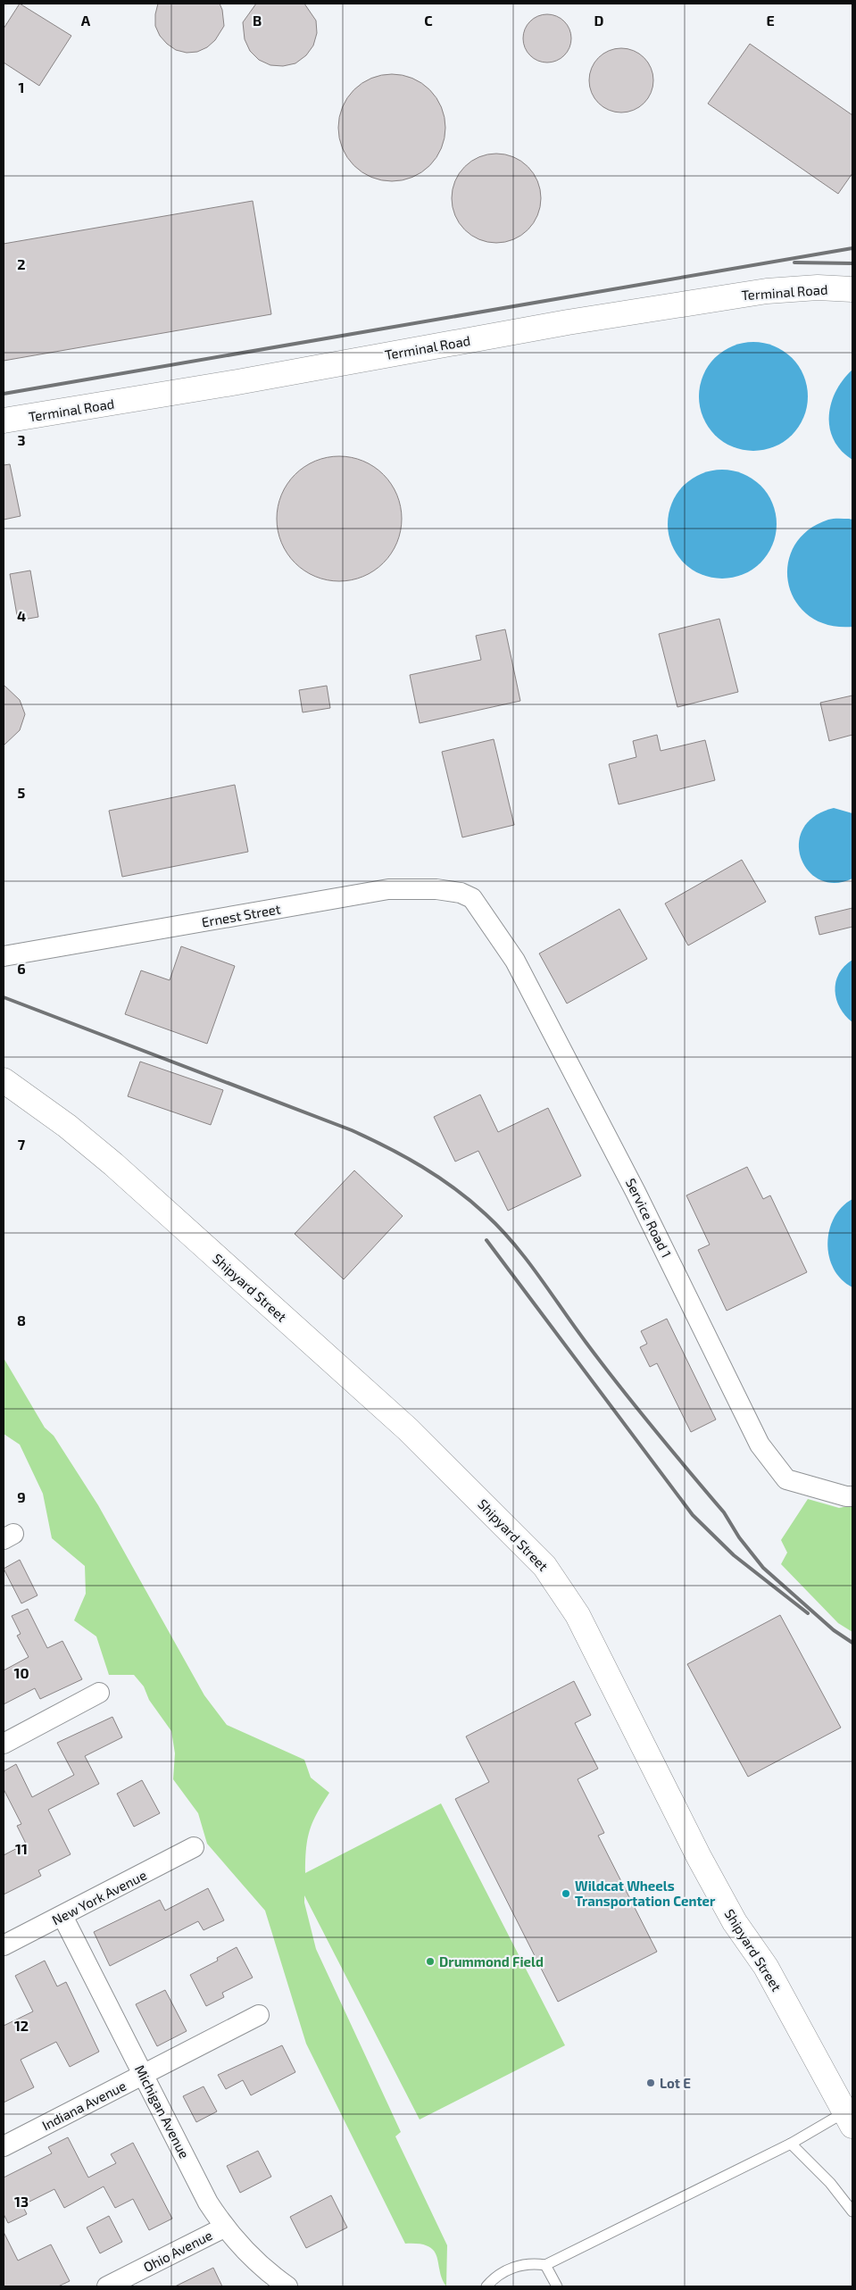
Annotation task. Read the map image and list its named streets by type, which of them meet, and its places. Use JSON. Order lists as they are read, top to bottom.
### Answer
{
  "streets": {
    "street": [
      "Terminal Road",
      "Ernest Street",
      "Service Road 1",
      "Shipyard Street",
      "New York Avenue",
      "Indiana Avenue",
      "Michigan Avenue",
      "Ohio Avenue"
    ]
  },
  "crossings": [
    ["Ernest Street", "Service Road 1"],
    ["New York Avenue", "Michigan Avenue"],
    ["Indiana Avenue", "Michigan Avenue"],
    ["Michigan Avenue", "Ohio Avenue"]
  ],
  "places": ["Wildcat Wheels Transportation Center", "Drummond Field", "Lot E"],
  "grid": {
    "columns": [
      "A",
      "B",
      "C",
      "D",
      "E"
    ],
    "rows": [
      "1",
      "2",
      "3",
      "4",
      "5",
      "6",
      "7",
      "8",
      "9",
      "10",
      "11",
      "12",
      "13"
    ]
  }
}
